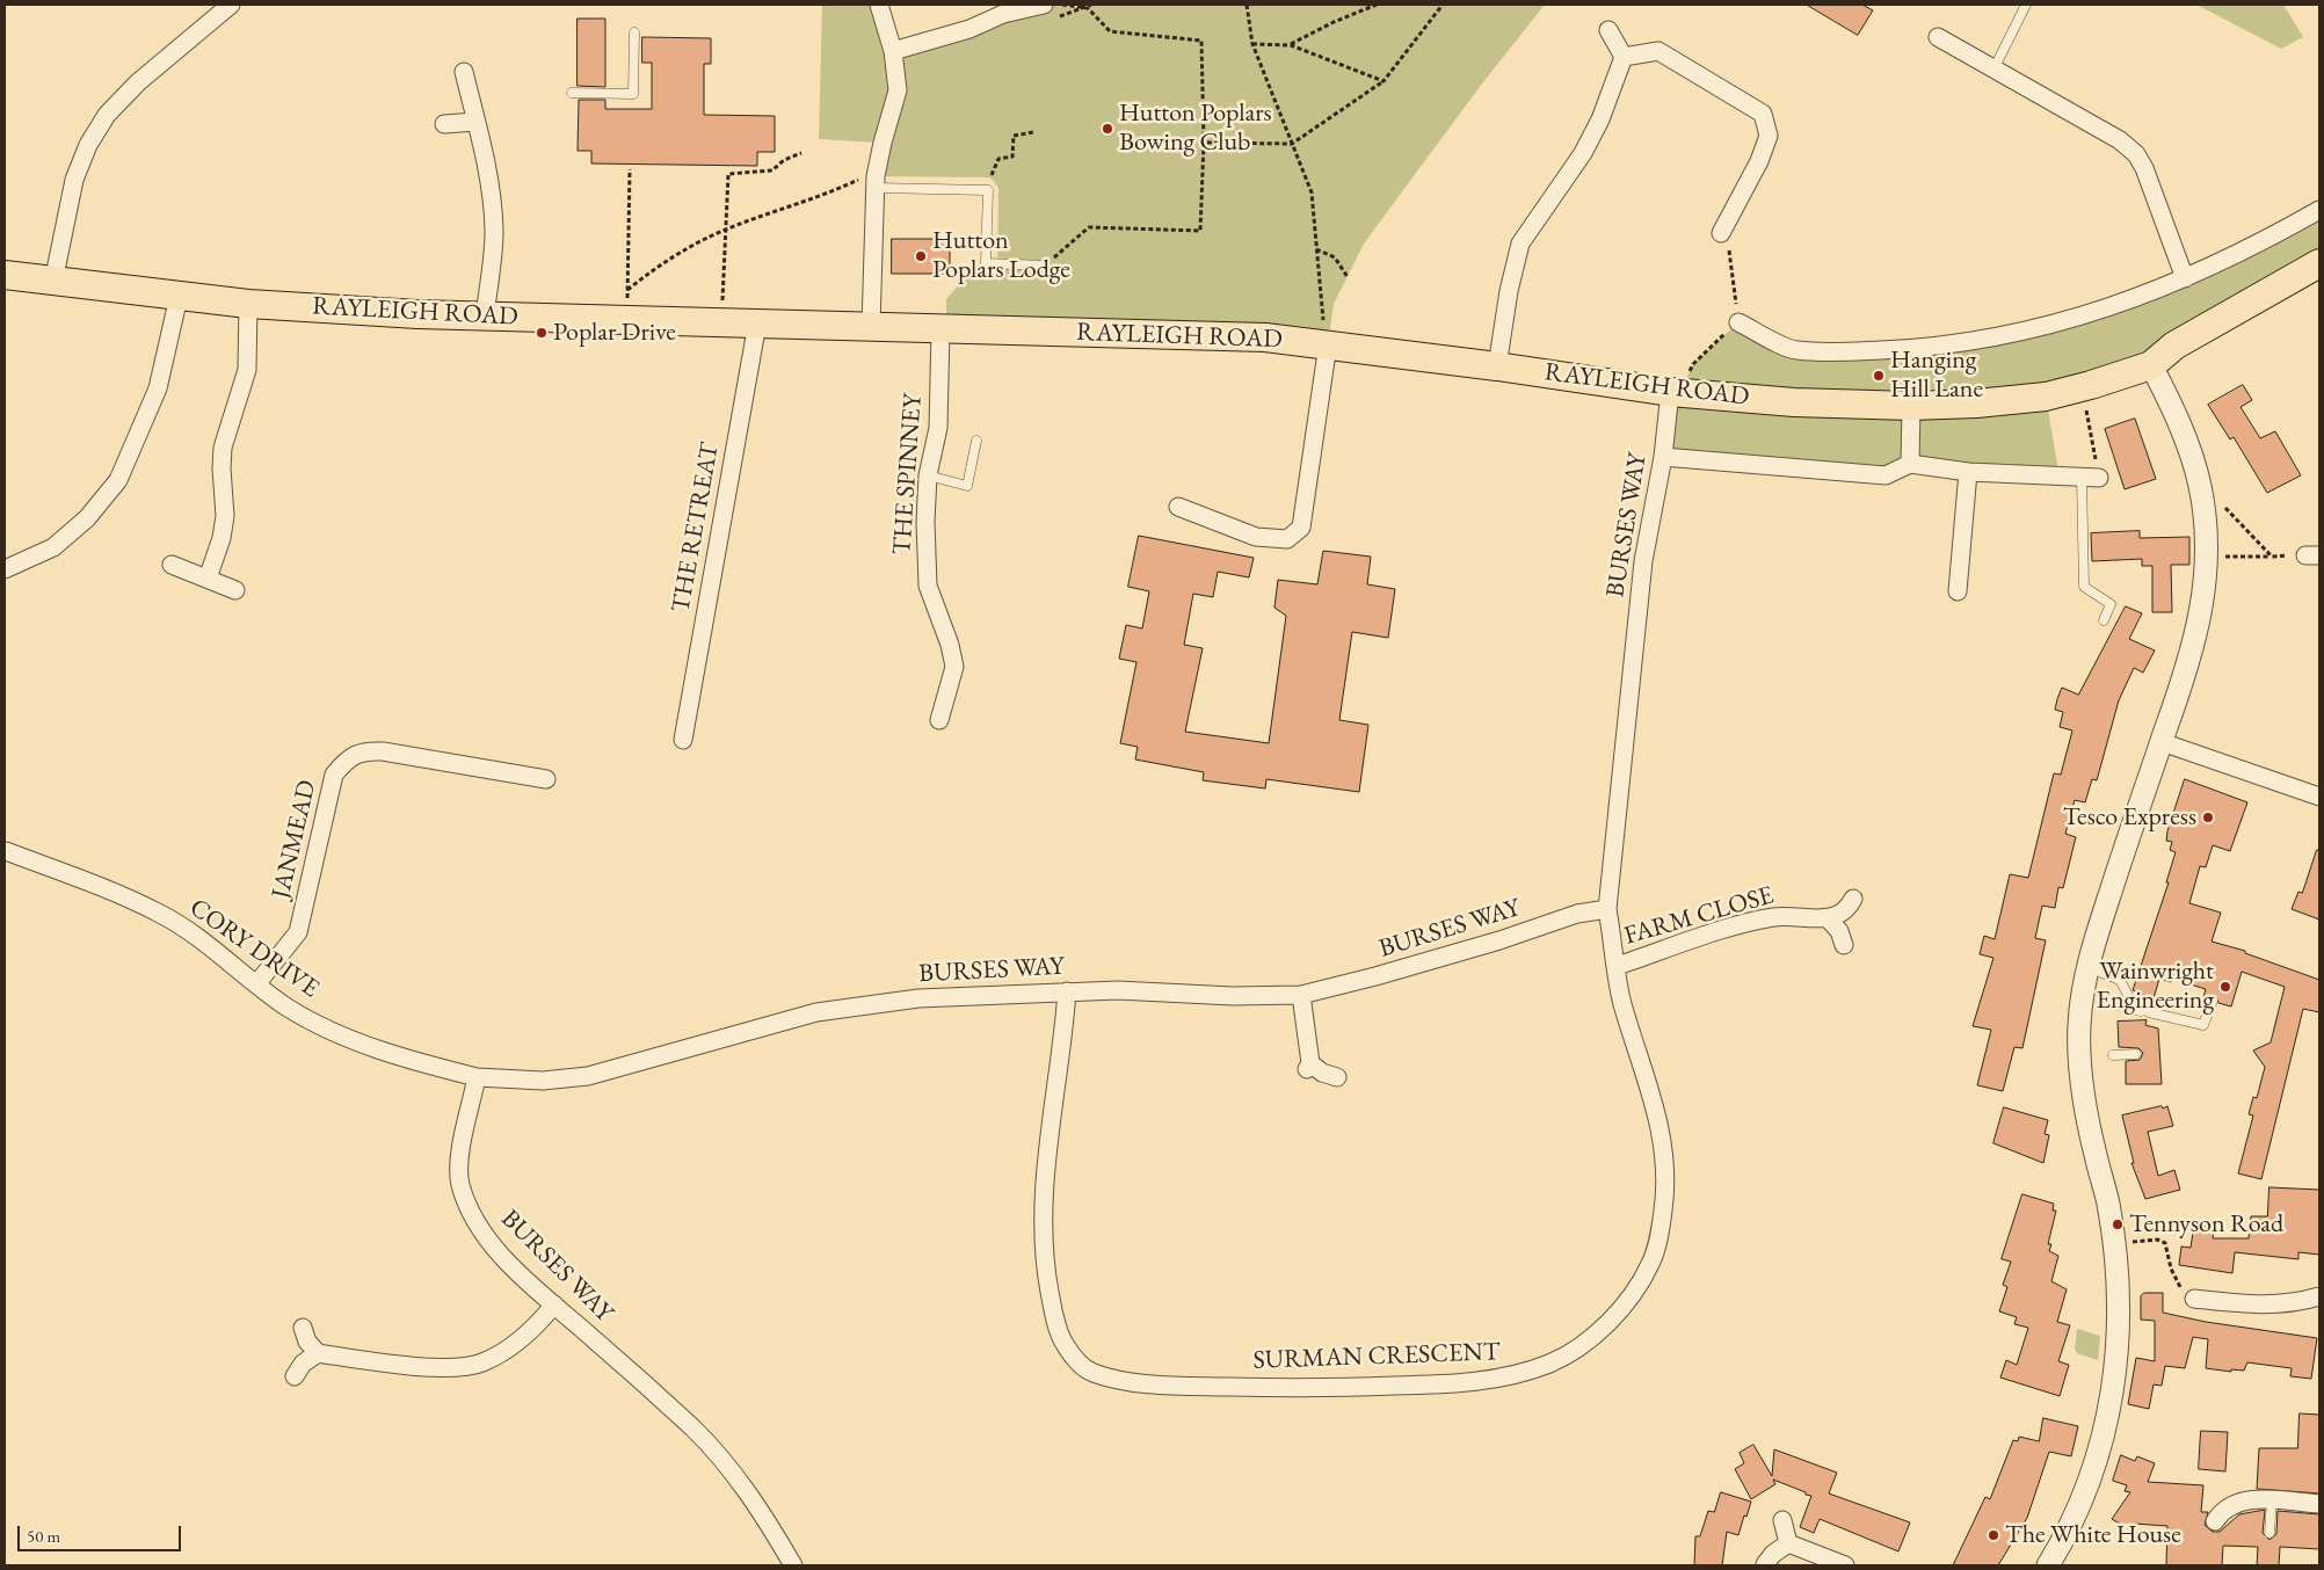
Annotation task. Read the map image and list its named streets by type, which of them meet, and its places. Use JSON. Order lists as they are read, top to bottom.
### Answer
{
  "streets": {
    "main road": ["RAYLEIGH ROAD"],
    "street": [
      "THE SPINNEY",
      "BURSES WAY",
      "THE RETREAT",
      "JANMEAD",
      "FARM CLOSE",
      "CORY DRIVE",
      "SURMAN CRESCENT"
    ]
  },
  "crossings": [
    ["RAYLEIGH ROAD", "THE SPINNEY"],
    ["RAYLEIGH ROAD", "BURSES WAY"],
    ["RAYLEIGH ROAD", "THE RETREAT"],
    ["BURSES WAY", "CORY DRIVE"],
    ["BURSES WAY", "SURMAN CRESCENT"],
    ["JANMEAD", "CORY DRIVE"],
    ["FARM CLOSE", "SURMAN CRESCENT"]
  ],
  "places": [
    "Hutton Poplars Bowing Club",
    "Hutton Poplars Lodge",
    "Poplar Drive",
    "Hanging Hill Lane",
    "Tesco Express",
    "Wainwright Engineering",
    "Tennyson Road",
    "The White House"
  ],
  "scale_bar": "50 m"
}
